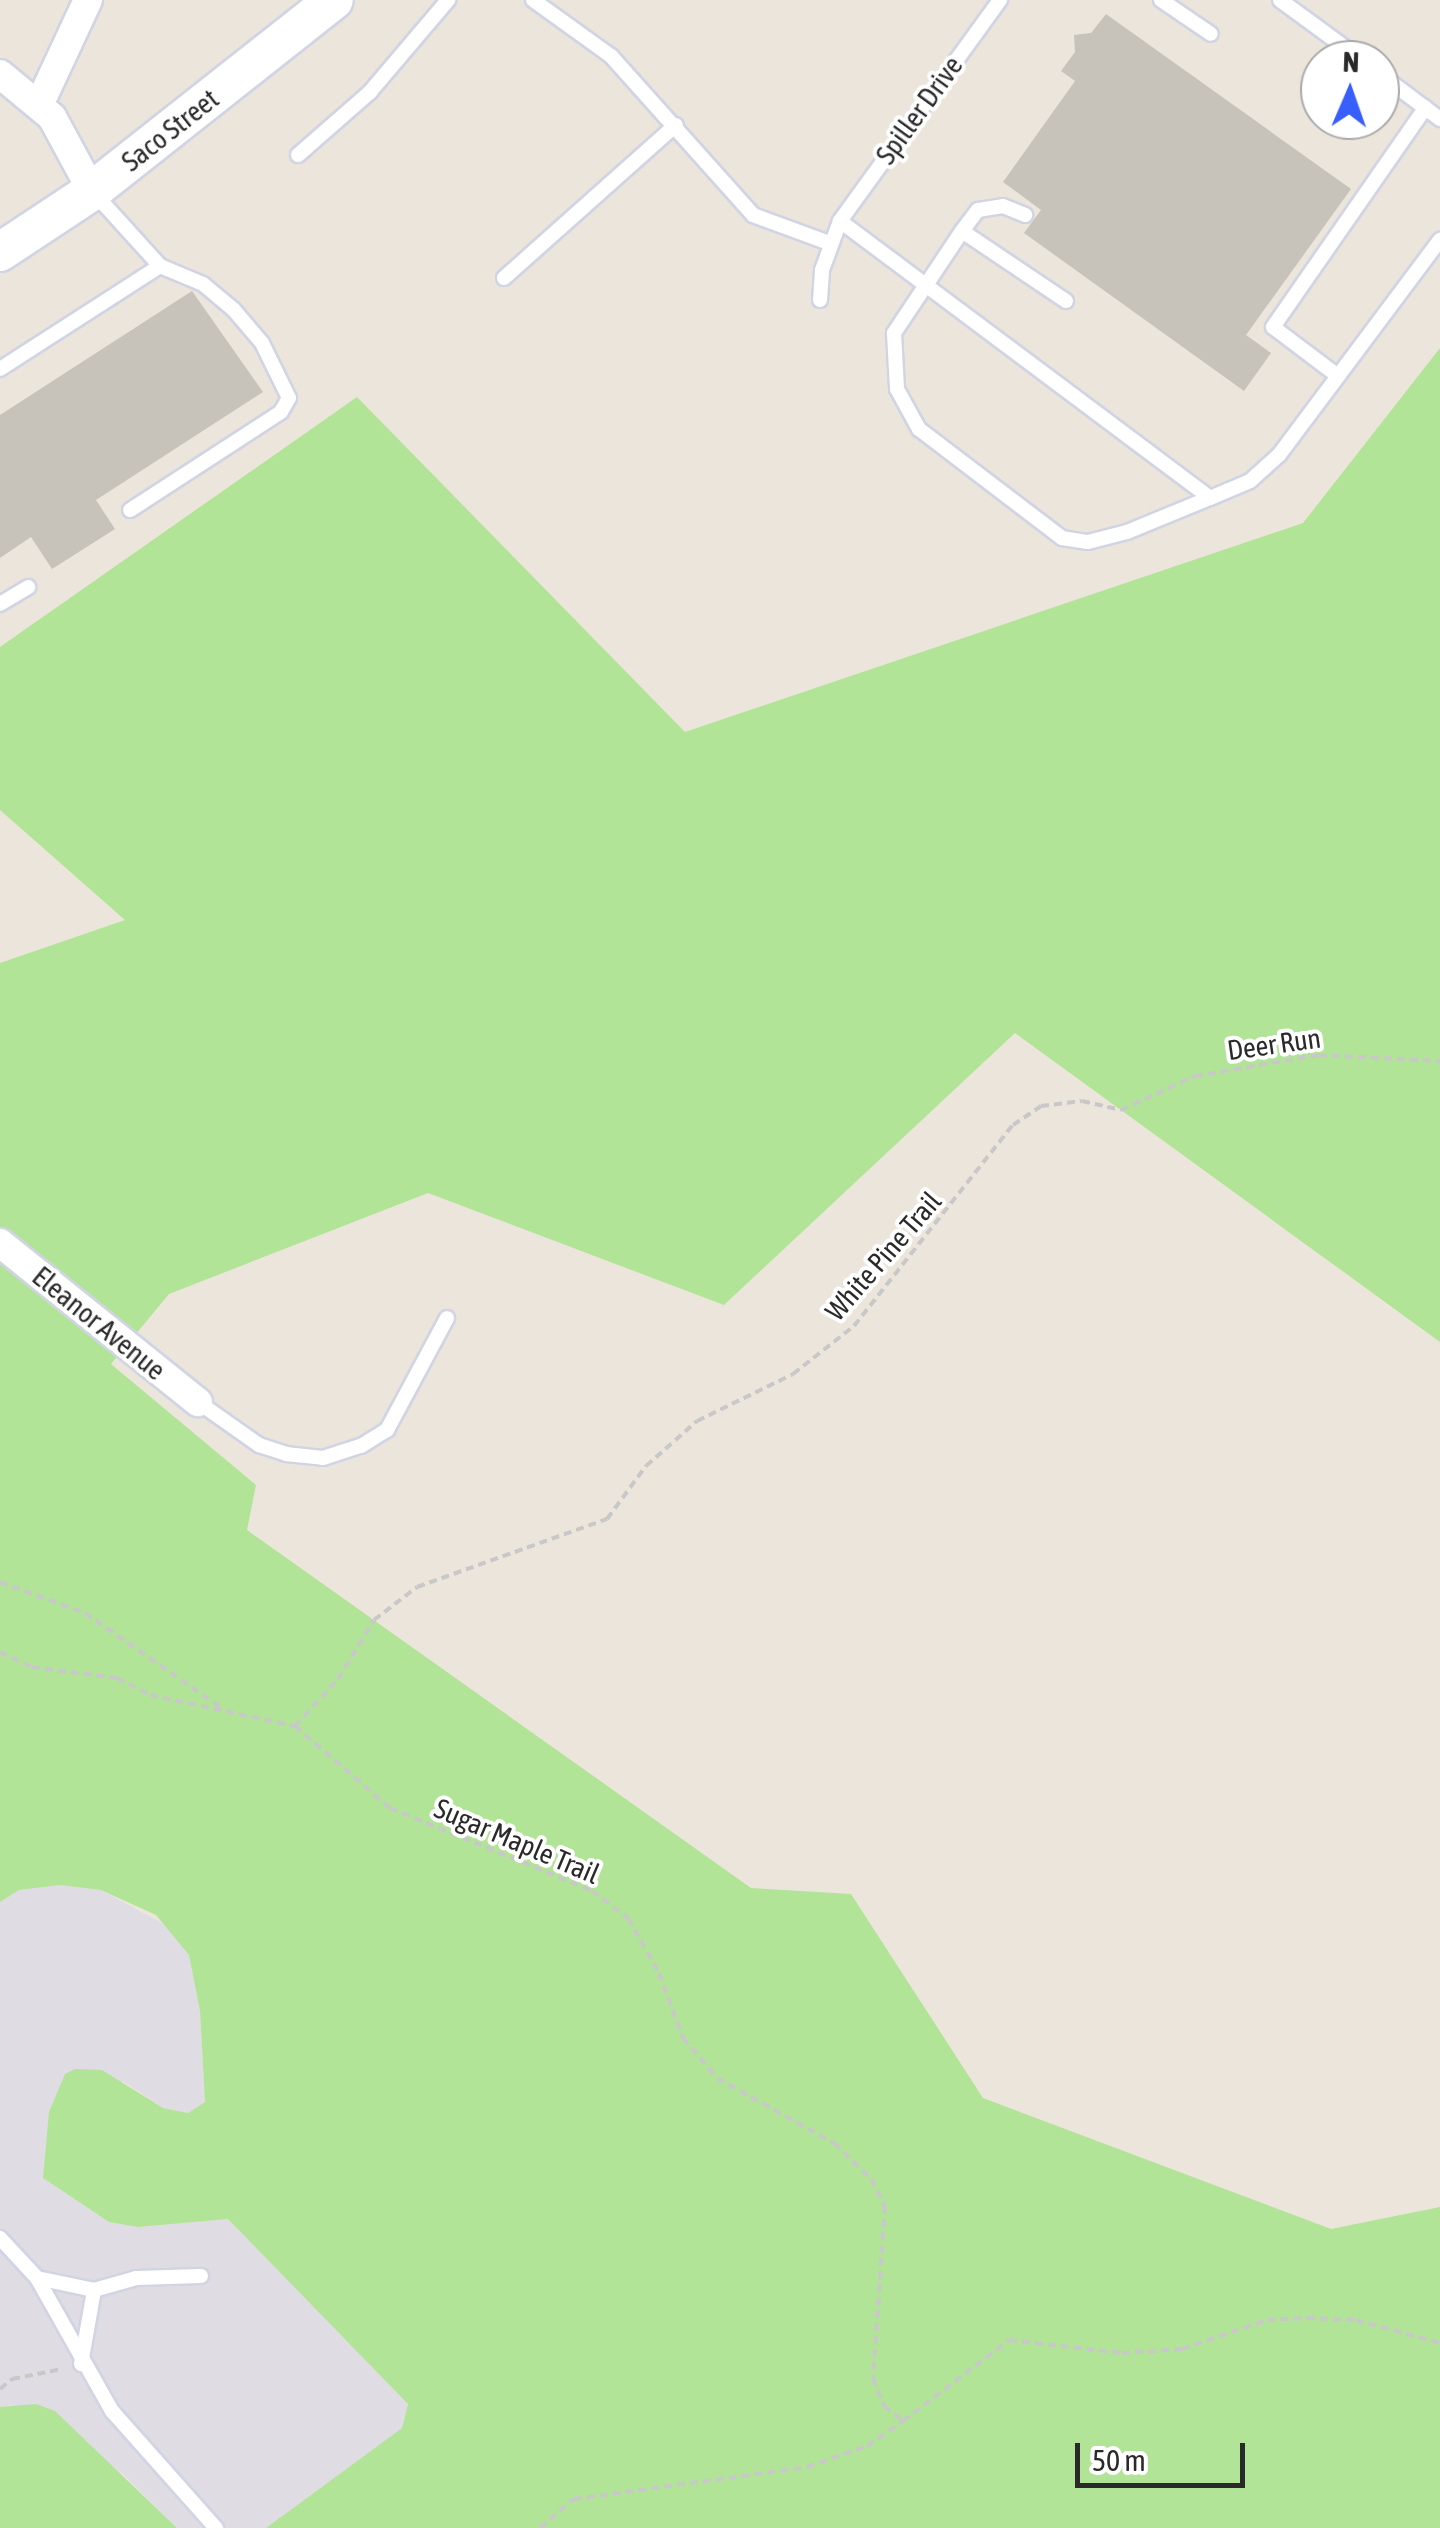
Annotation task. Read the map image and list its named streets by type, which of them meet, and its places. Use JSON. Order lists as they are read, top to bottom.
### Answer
{
  "streets": {
    "main road": ["Saco Street"],
    "street": ["Eleanor Avenue"],
    "lane": ["Spiller Drive"],
    "path": ["Deer Run", "White Pine Trail", "Sugar Maple Trail"]
  },
  "crossings": [
    ["Deer Run", "White Pine Trail"],
    ["White Pine Trail", "Sugar Maple Trail"]
  ],
  "scale_bar": "50 m",
  "north": "top"
}
